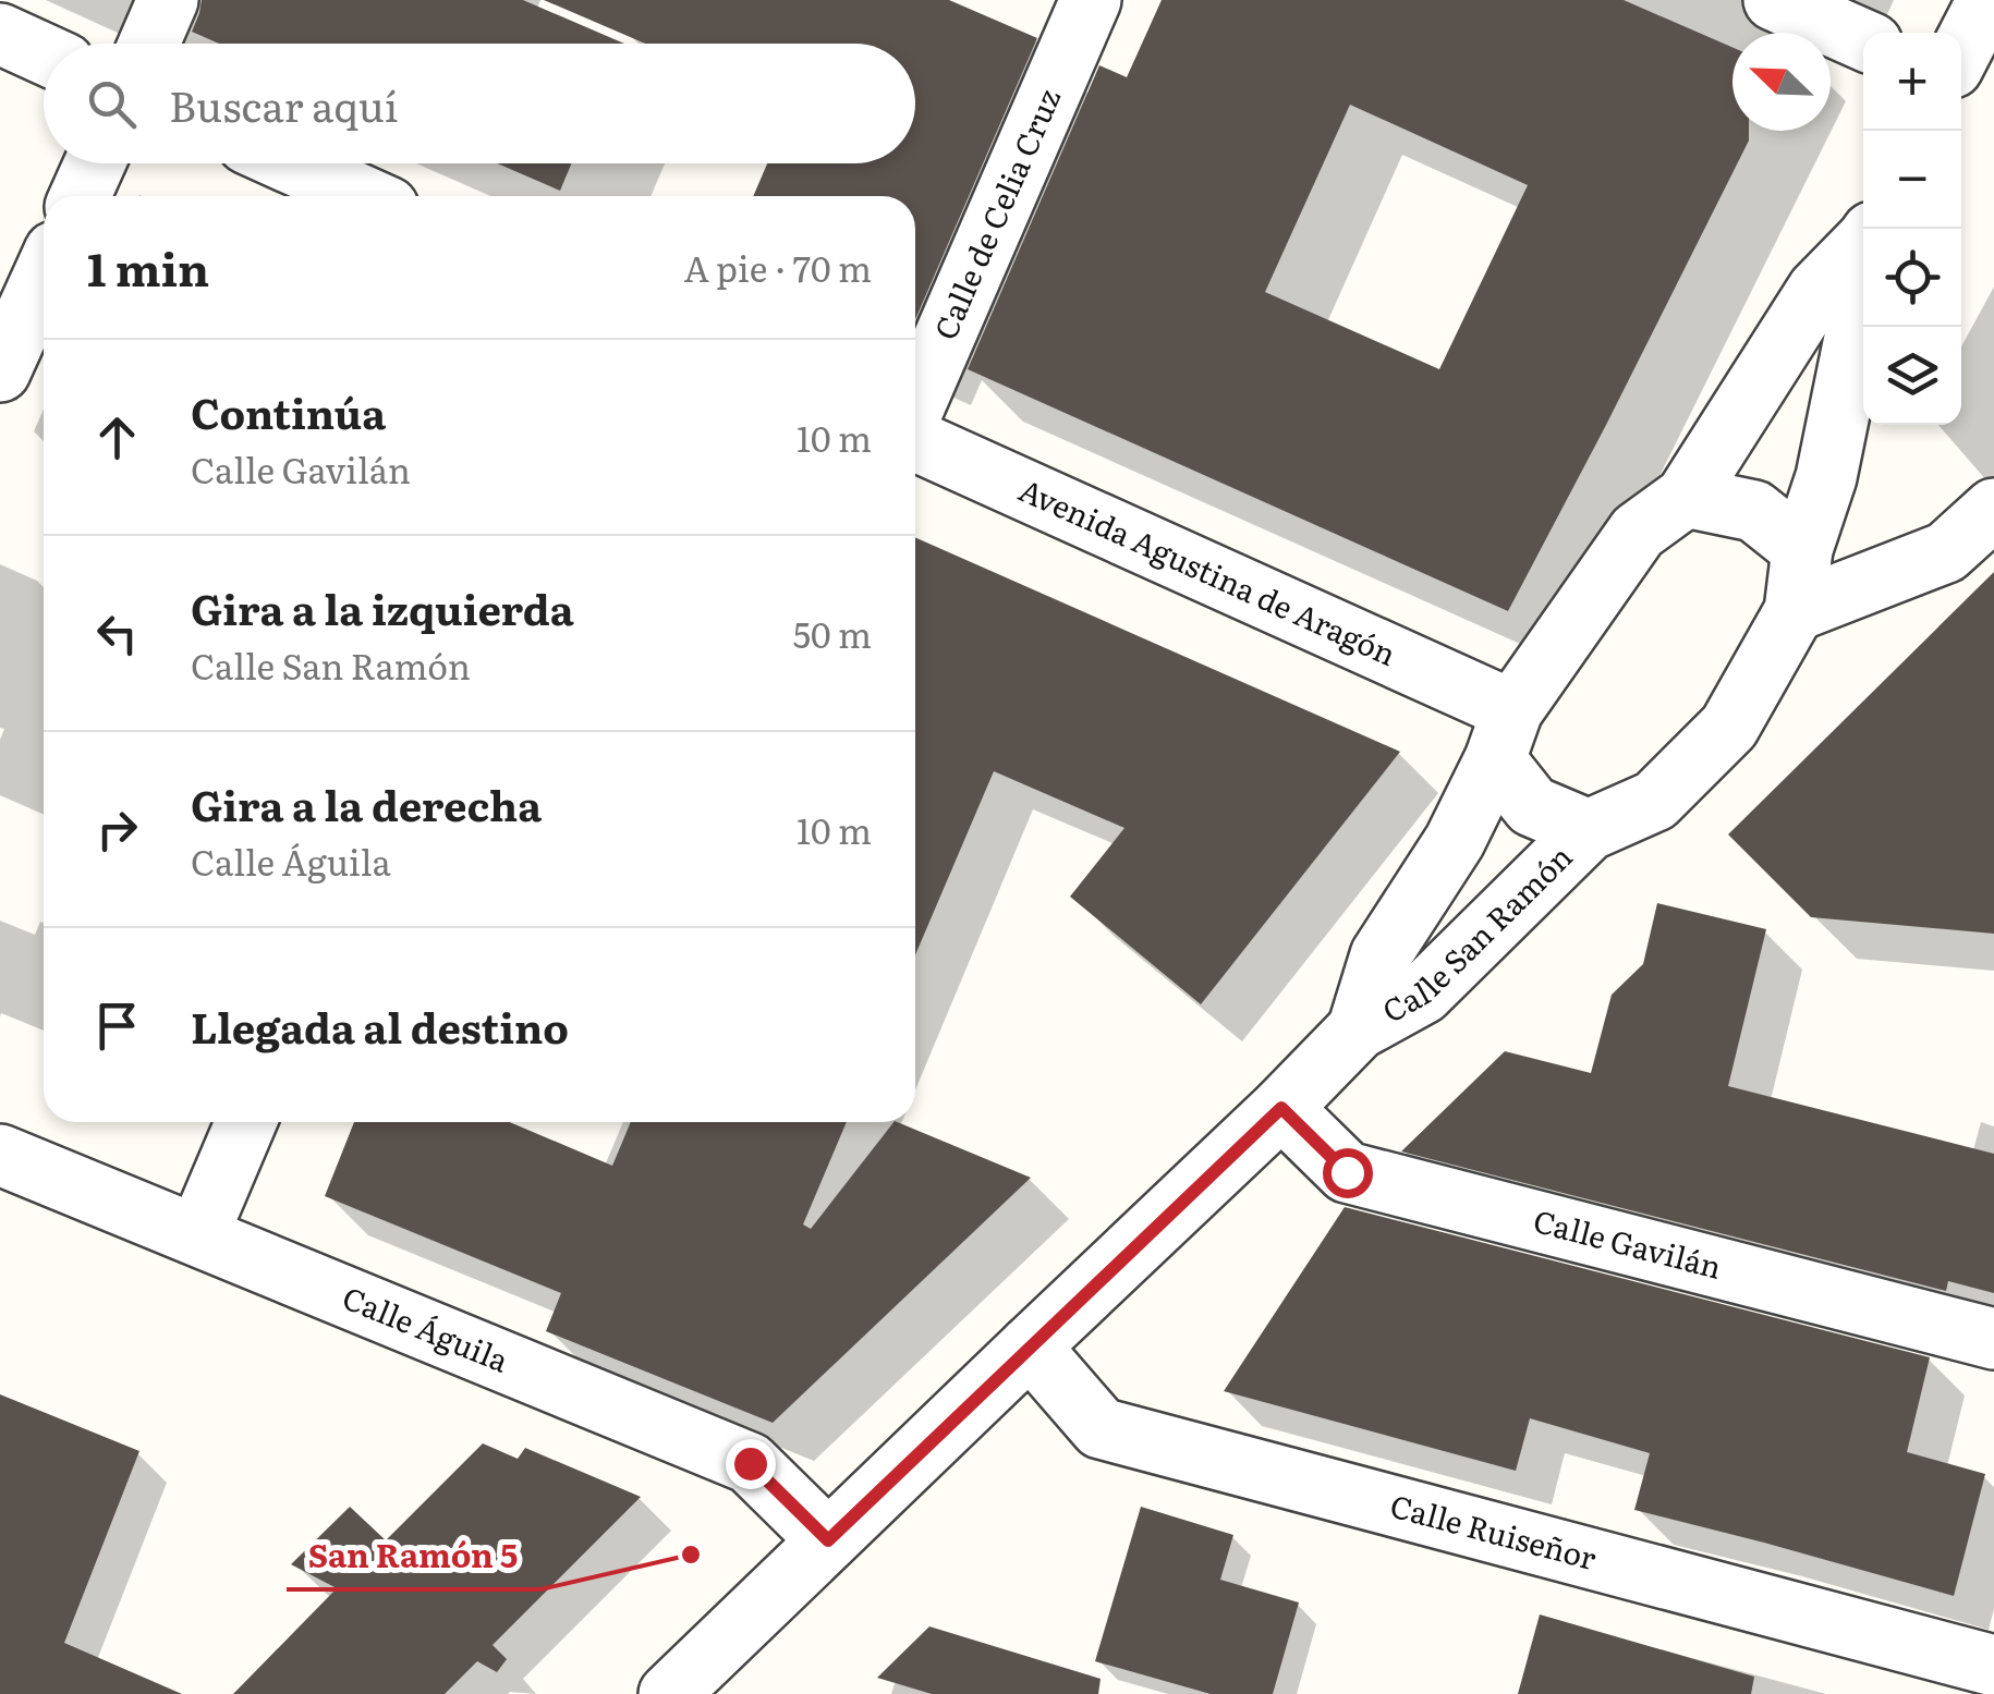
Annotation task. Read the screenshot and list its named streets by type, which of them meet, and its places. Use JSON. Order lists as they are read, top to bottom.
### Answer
{
  "streets": {
    "street": [
      "Calle de Celia Cruz",
      "Avenida Agustina de Aragón",
      "Calle San Ramón",
      "Calle Gavilán",
      "Calle Águila",
      "Calle Ruiseñor"
    ]
  },
  "crossings": [
    ["Avenida Agustina de Aragón", "Calle San Ramón"],
    ["Calle San Ramón", "Calle Gavilán"],
    ["Calle San Ramón", "Calle Águila"],
    ["Calle San Ramón", "Calle Ruiseñor"]
  ],
  "places": ["San Ramón 5"],
  "north": "top left",
  "page": {
    "map_buttons": ["+", "−"],
    "search": "Buscar aquí",
    "heading": ["1 min", "A pie · 70 m"],
    "list": [
      ["Continúa", "Calle Gavilán", "10 m"],
      ["Gira a la izquierda", "Calle San Ramón", "50 m"],
      ["Gira a la derecha", "Calle Águila", "10 m"],
      "Llegada al destino"
    ]
  }
}
